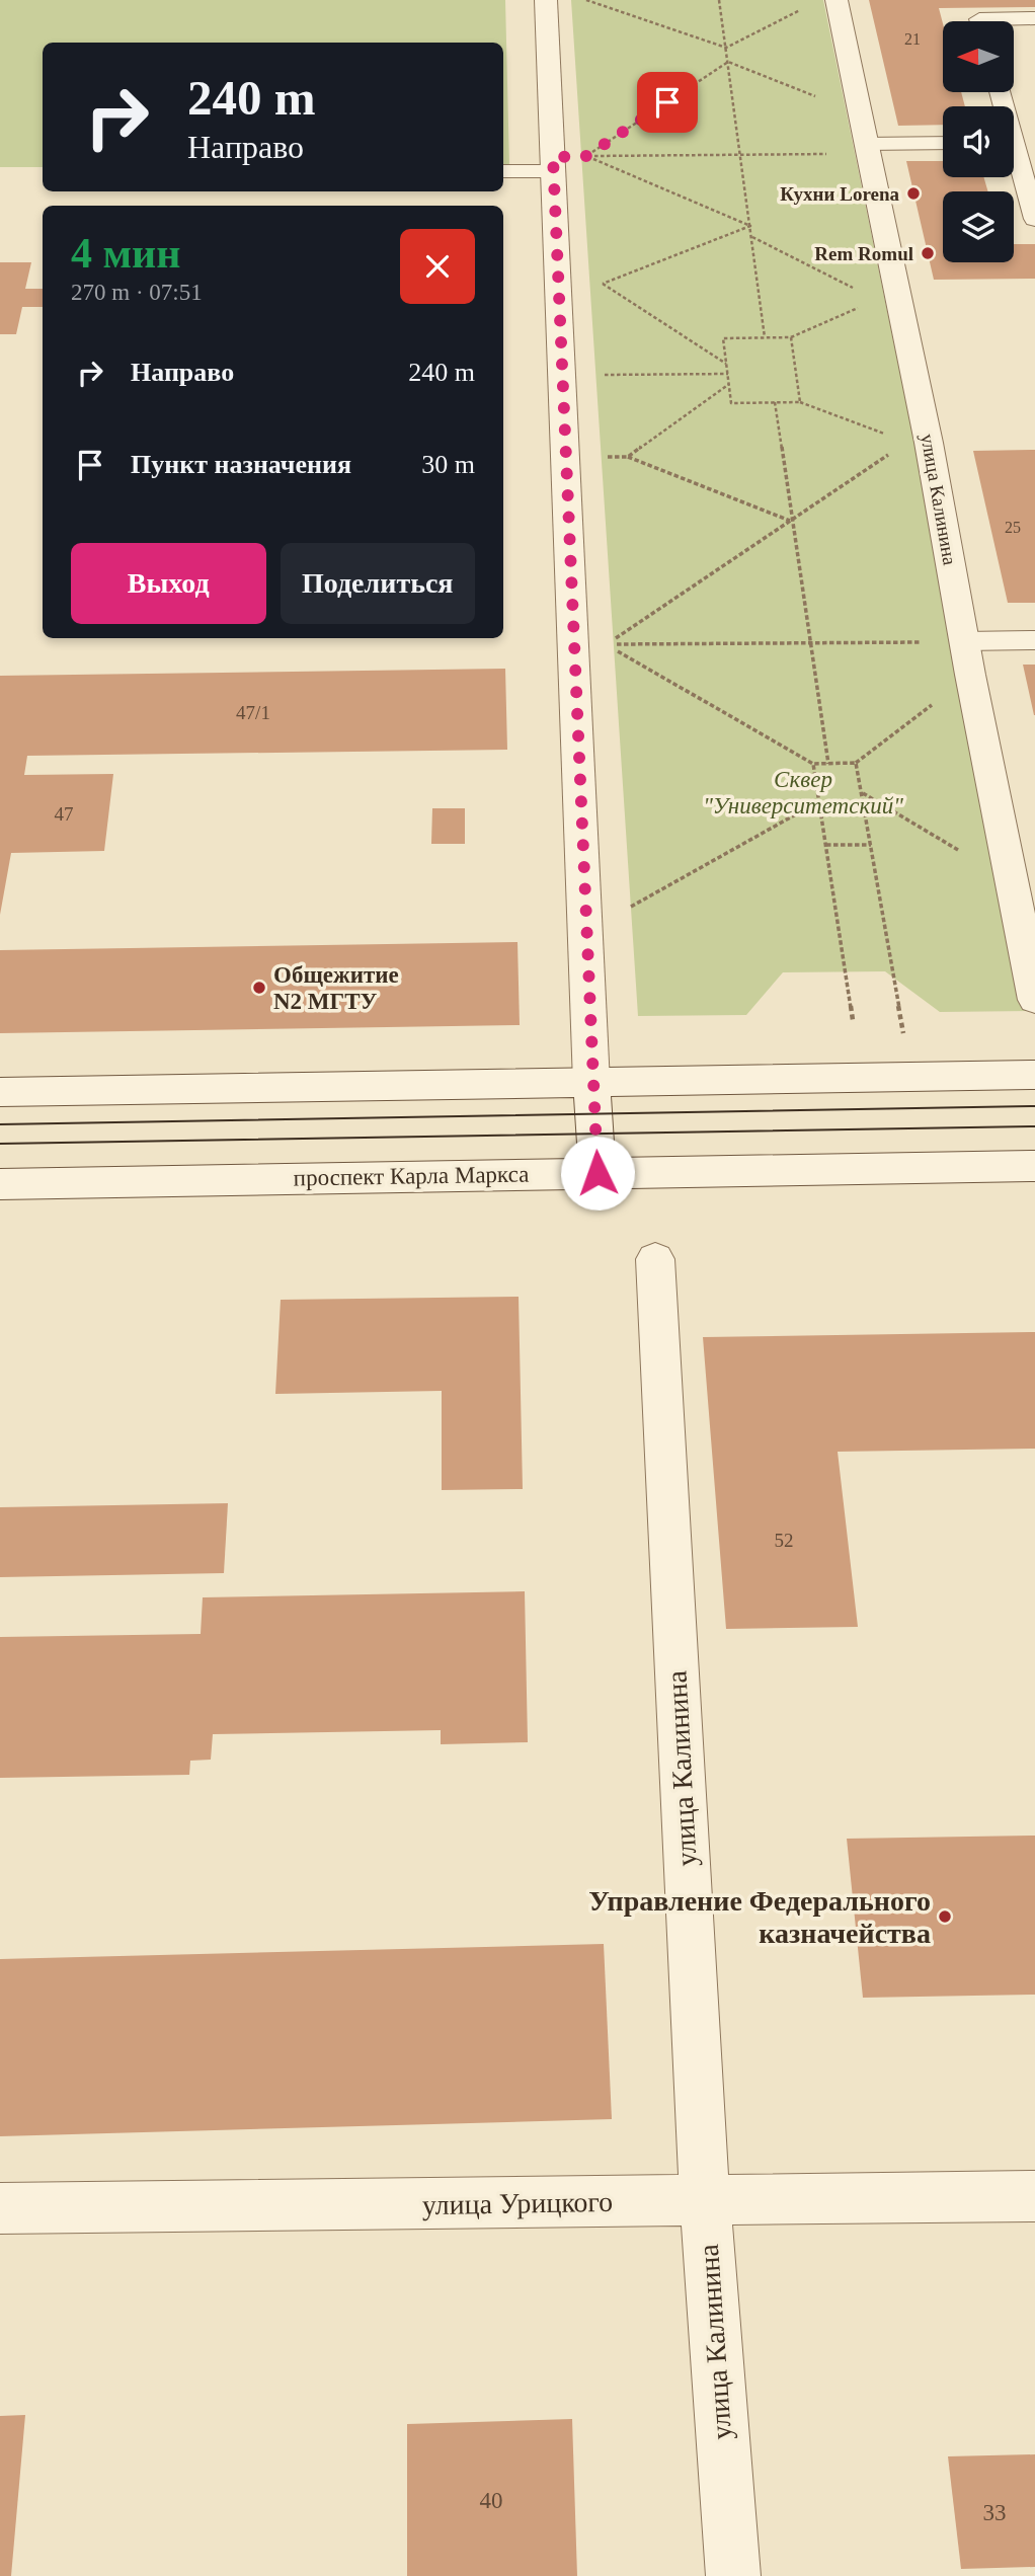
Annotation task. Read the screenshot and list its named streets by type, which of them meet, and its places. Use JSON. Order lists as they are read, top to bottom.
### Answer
{
  "streets": {
    "street": ["улица Калинина", "проспект Карла Маркса", "улица Урицкого"]
  },
  "crossings": [
    ["улица Калинина", "улица Урицкого"]
  ],
  "parks": ["Сквер \"Университетский\""],
  "places": [
    "Кухни Lorena",
    "Rem Romul",
    "Общежитие N2 МГТУ",
    "Управление Федерального казначейства"
  ],
  "house_numbers": [
    "21",
    "25",
    "47/1",
    "47",
    "52",
    "40",
    "33"
  ],
  "north": "left",
  "page": {
    "turn": ["240 m", "Направо"],
    "heading": ["4 мин", "270 m · 07:51"],
    "list": [
      {
        "name": "Направо",
        "value": "240 m"
      },
      {
        "name": "Пункт назначения",
        "value": "30 m"
      }
    ],
    "buttons": ["Выход", "Поделиться"]
  }
}
